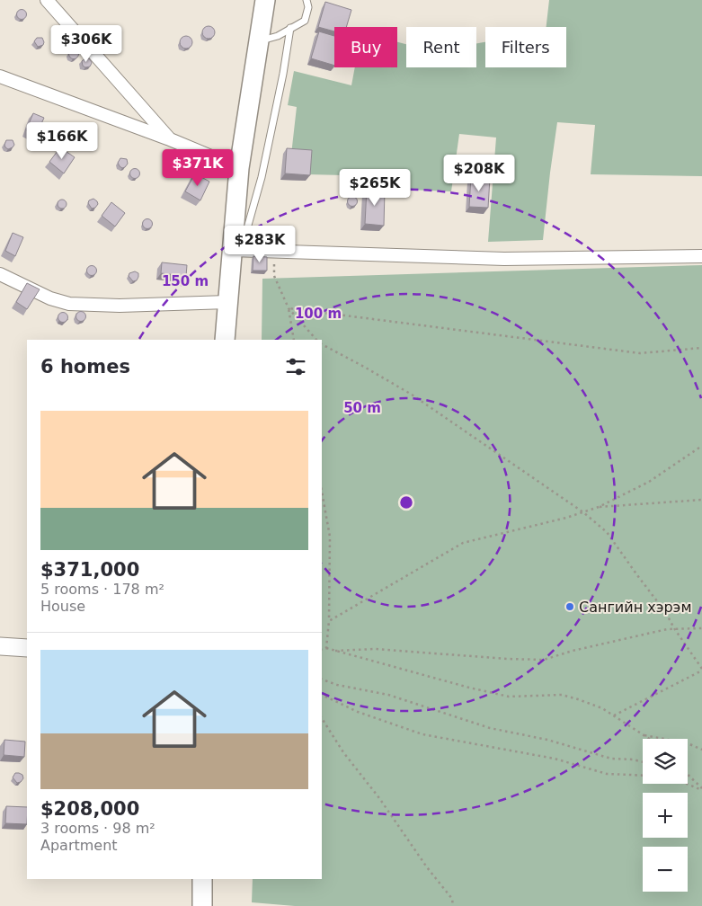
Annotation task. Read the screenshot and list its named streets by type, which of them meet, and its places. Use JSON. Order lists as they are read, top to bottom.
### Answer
{
  "places": ["Сангийн хэрэм"],
  "page": {
    "price": [
      "$306K",
      "$166K",
      "$371K",
      "$208K",
      "$265K",
      "$283K"
    ],
    "chip": ["Buy", "Rent", "Filters"],
    "heading": "6 homes",
    "list": [
      {
        "name": "$371,000",
        "note": "5 rooms · 178 m² · House"
      },
      {
        "name": "$208,000",
        "note": "3 rooms · 98 m² · Apartment"
      }
    ],
    "map_buttons": ["+", "−"]
  },
  "rings": ["150 m", "100 m", "50 m"]
}
